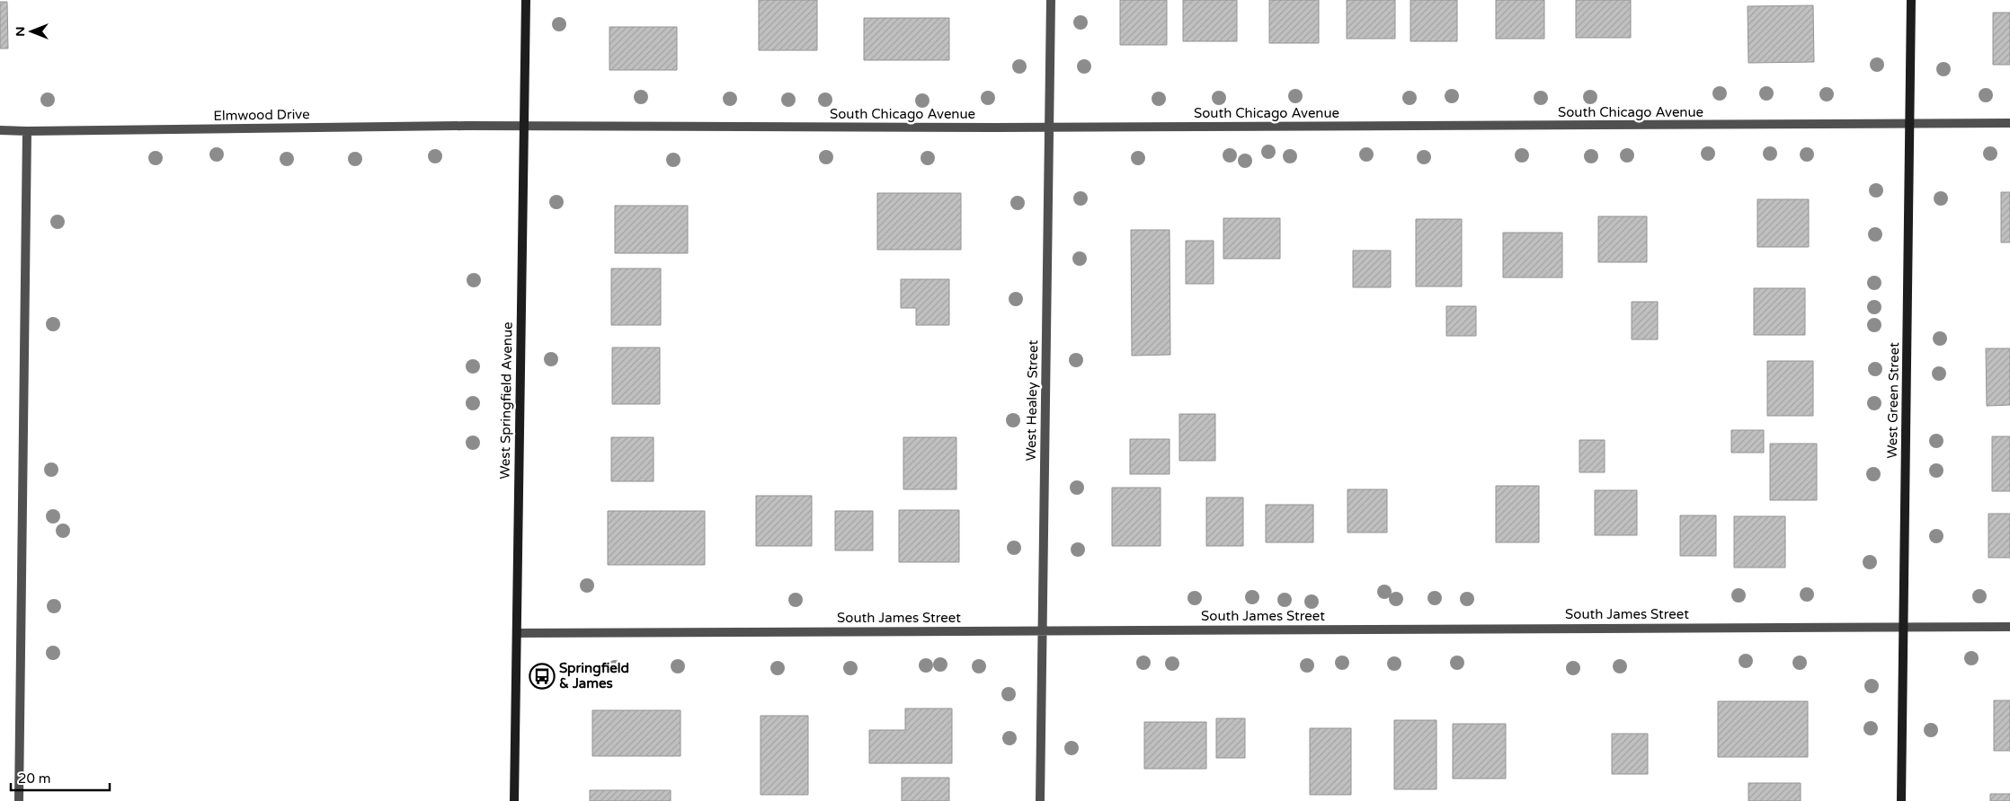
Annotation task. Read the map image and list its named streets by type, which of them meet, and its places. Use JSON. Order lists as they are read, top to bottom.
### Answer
{
  "streets": {
    "main road": ["West Springfield Avenue", "West Green Street"],
    "street": [
      "South Chicago Avenue",
      "Elmwood Drive",
      "West Healey Street",
      "South James Street"
    ]
  },
  "crossings": [
    ["South Chicago Avenue", "Elmwood Drive"],
    ["South Chicago Avenue", "West Springfield Avenue"],
    ["South Chicago Avenue", "West Healey Street"],
    ["South Chicago Avenue", "West Green Street"],
    ["Elmwood Drive", "West Springfield Avenue"],
    ["West Springfield Avenue", "South James Street"],
    ["West Healey Street", "South James Street"],
    ["West Green Street", "South James Street"]
  ],
  "places": {
    "bus stop": ["Springfield & James"]
  },
  "scale_bar": "20 m",
  "north": "left"
}
